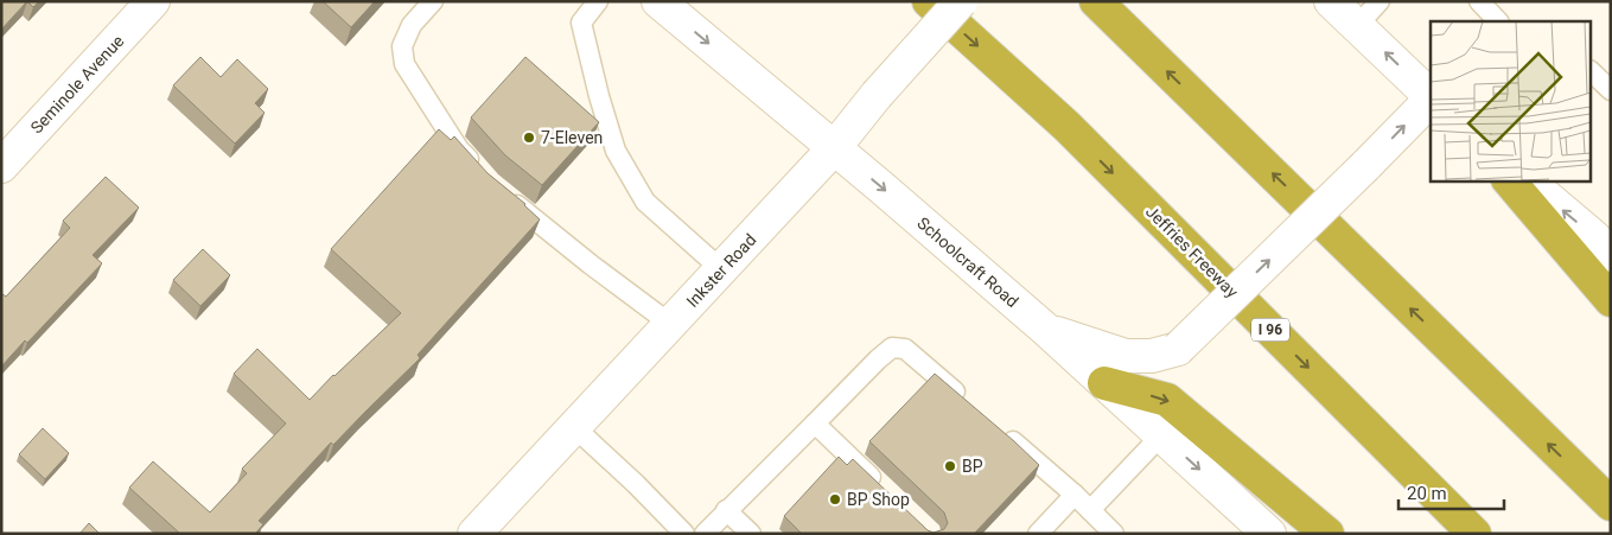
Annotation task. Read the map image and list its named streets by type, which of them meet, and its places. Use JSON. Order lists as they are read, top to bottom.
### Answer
{
  "streets": {
    "highway": ["Jeffries Freeway", "I 96"],
    "main road": ["Seminole Avenue", "Schoolcraft Road", "Inkster Road"]
  },
  "crossings": [
    ["Schoolcraft Road", "Inkster Road"]
  ],
  "one_way": ["Schoolcraft Road"],
  "places": ["7-Eleven", "BP", "BP Shop"],
  "scale_bar": "20 m"
}
